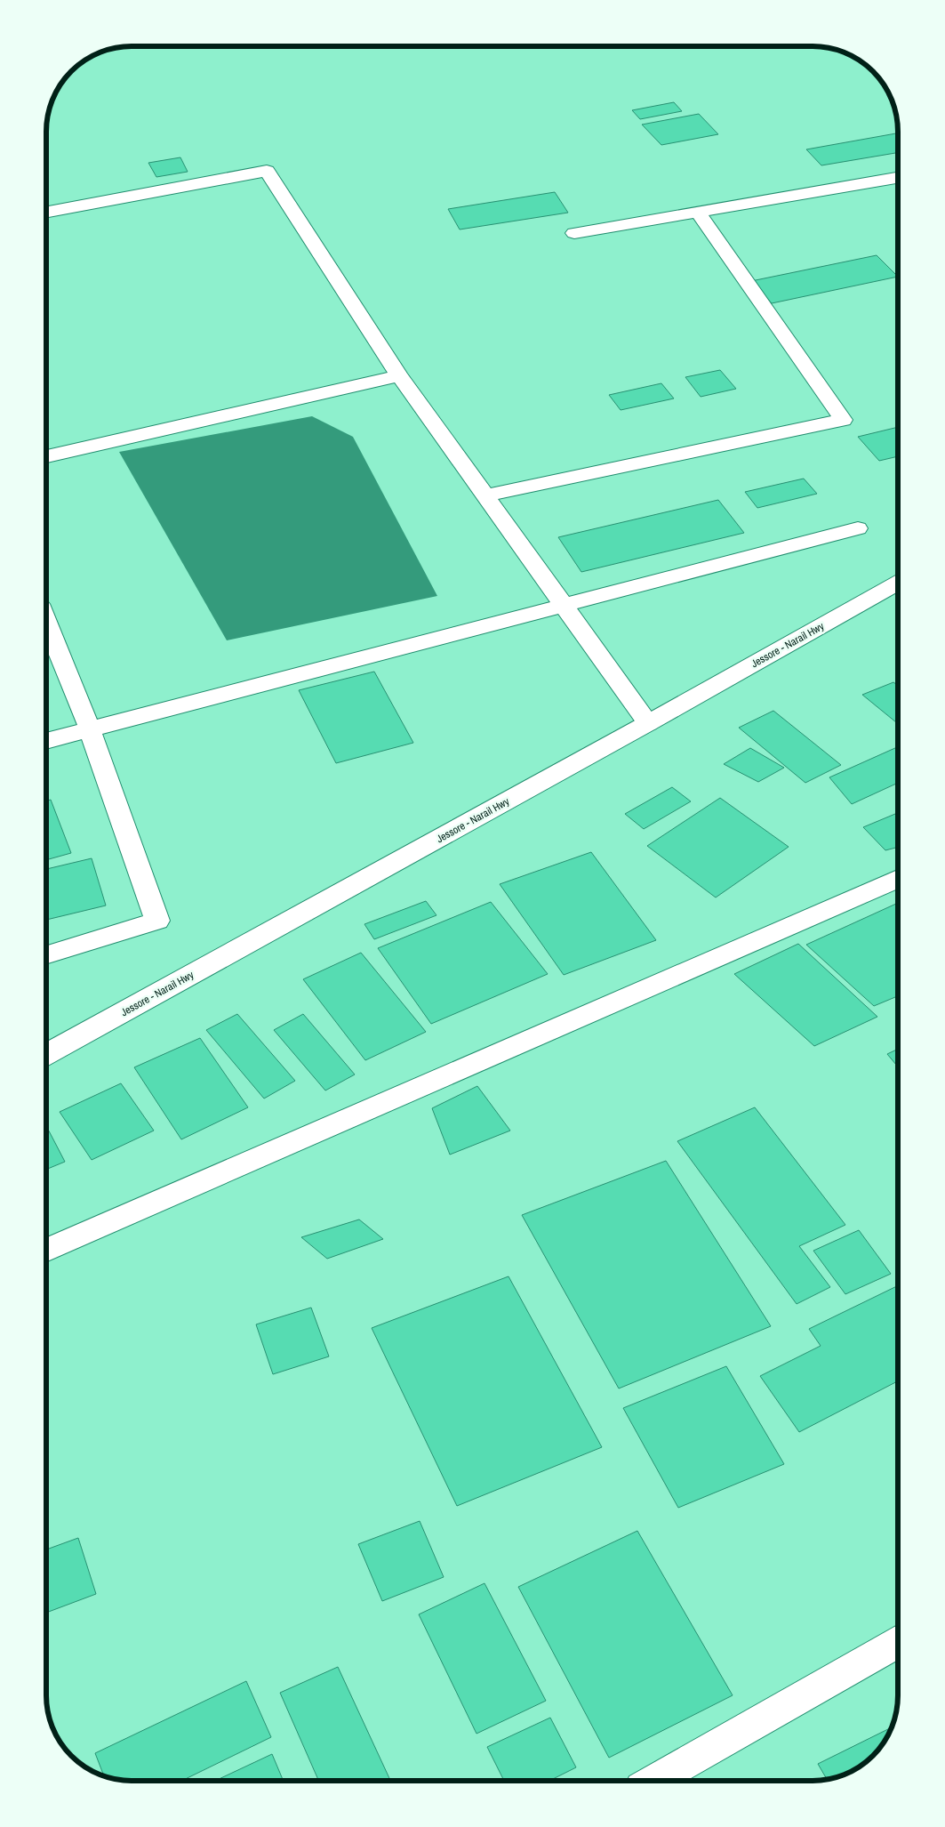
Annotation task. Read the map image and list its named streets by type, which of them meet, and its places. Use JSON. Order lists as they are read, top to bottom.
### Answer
{
  "streets": {
    "main road": ["Jessore - Narail Hwy"]
  }
}
